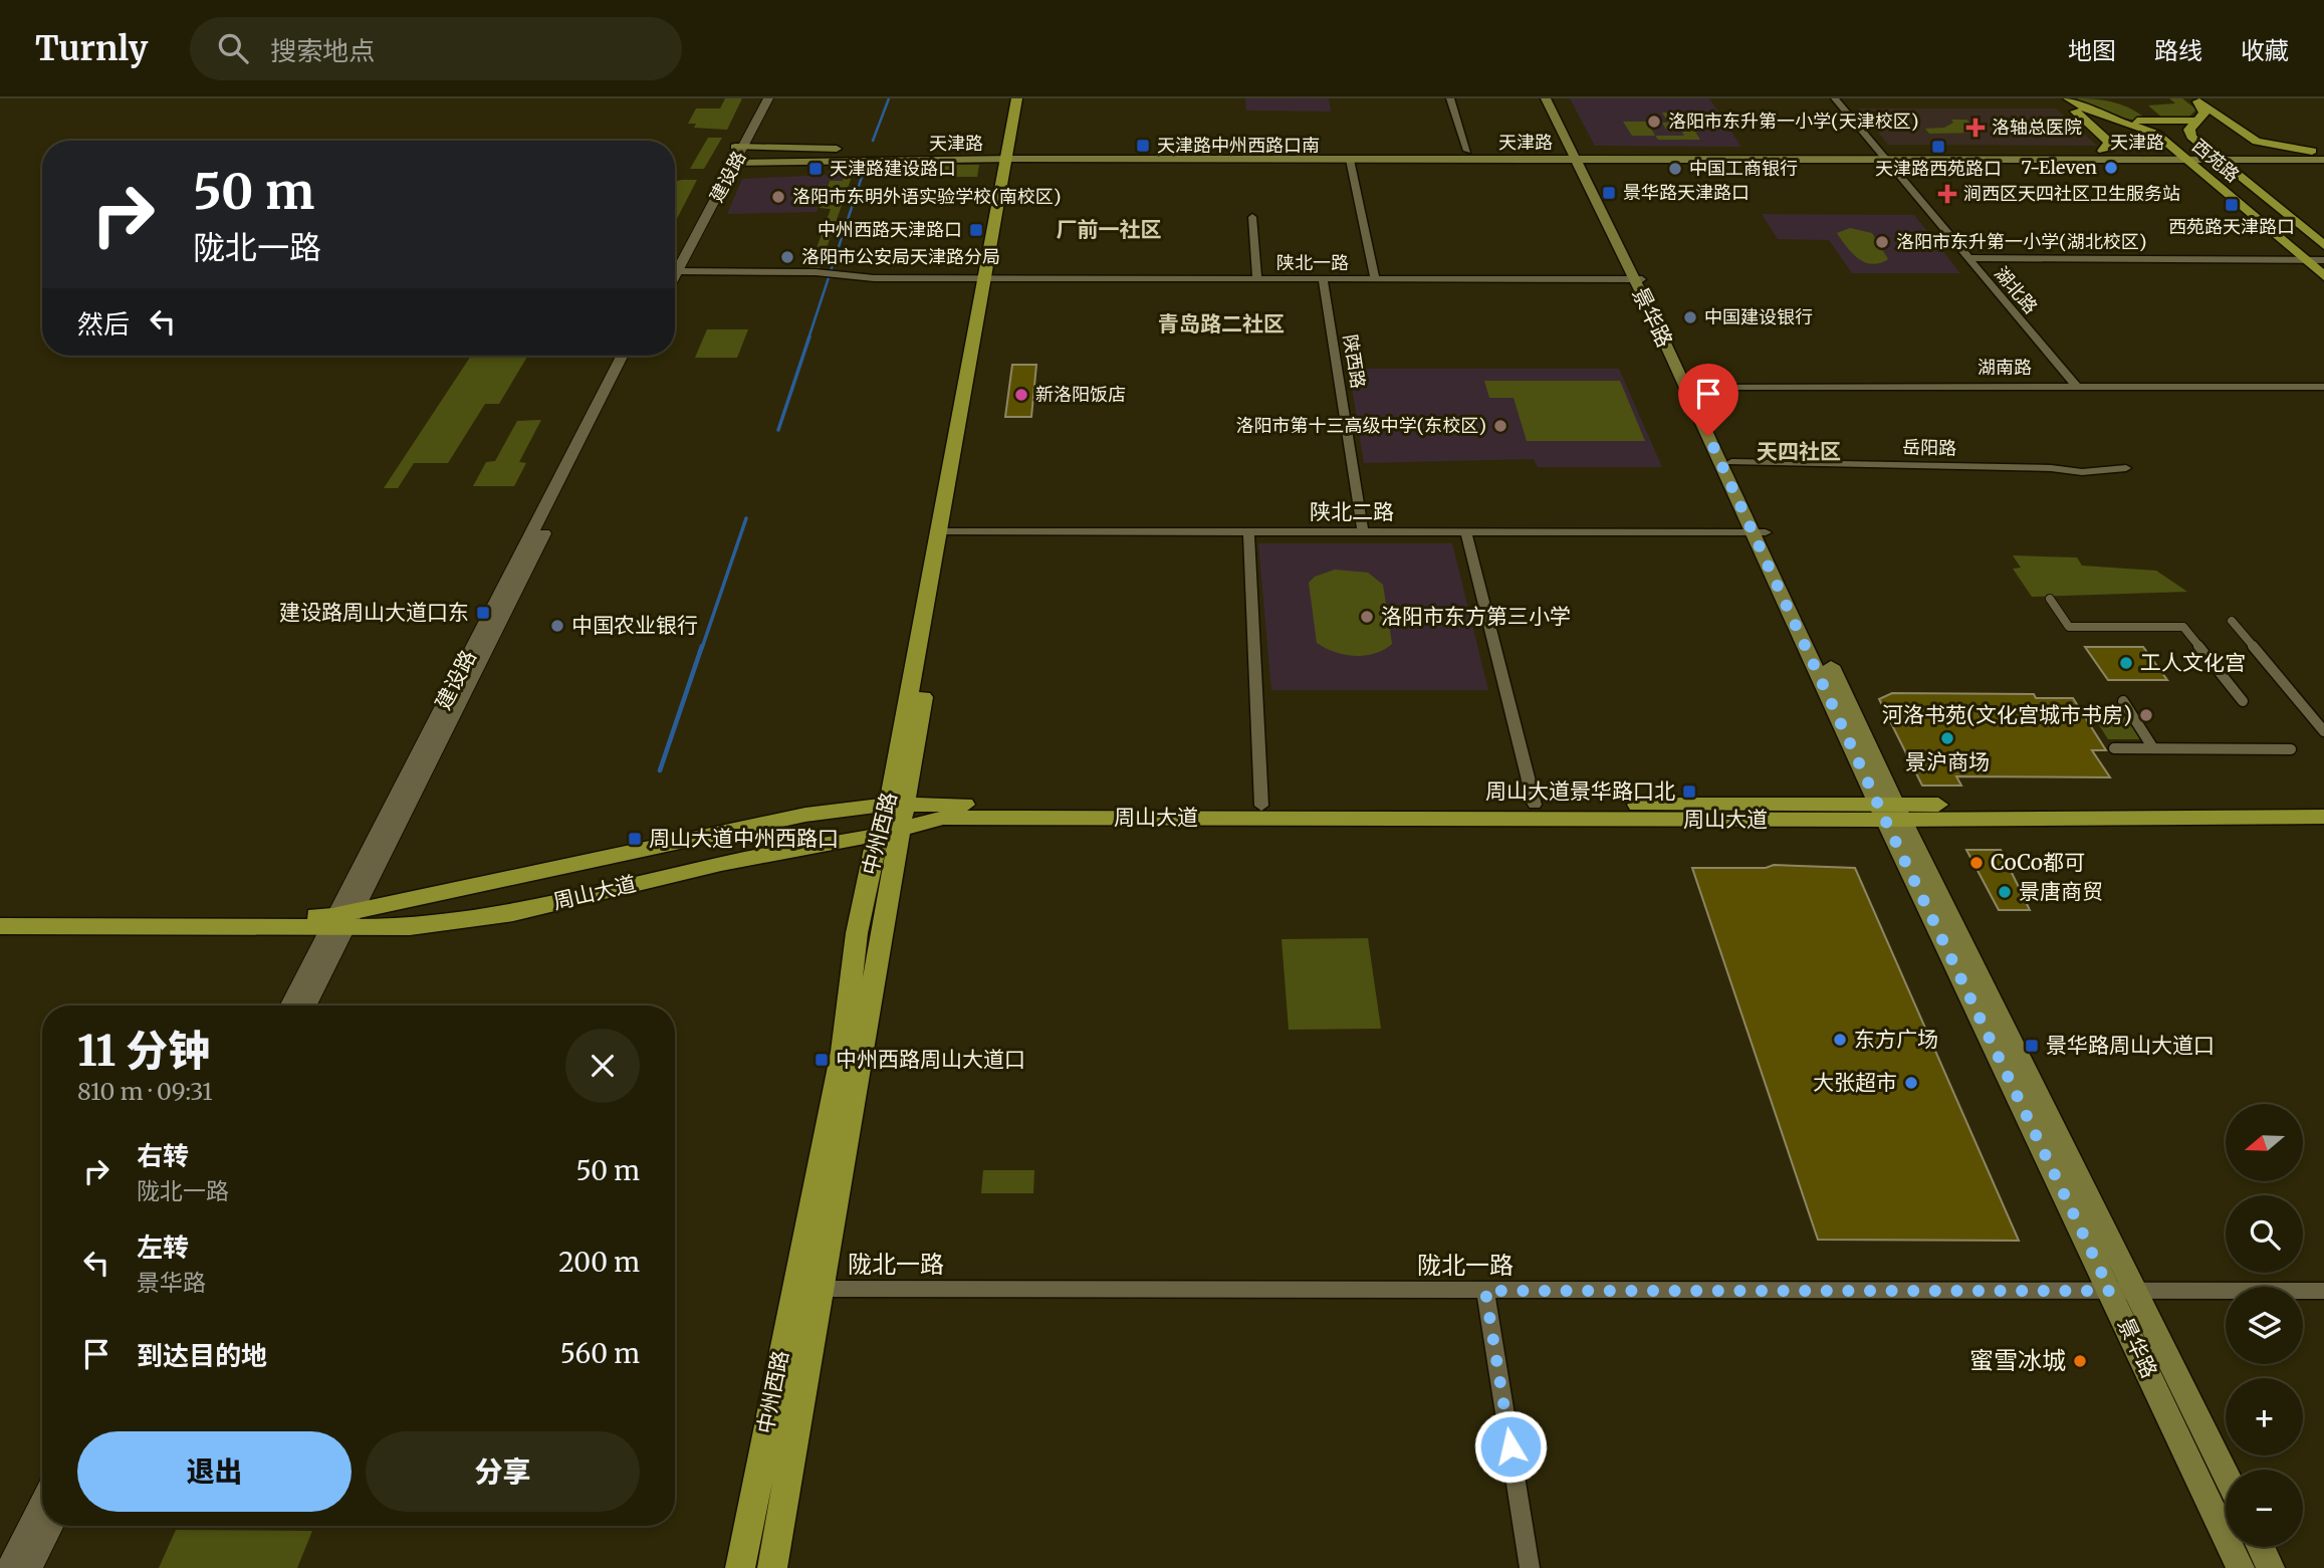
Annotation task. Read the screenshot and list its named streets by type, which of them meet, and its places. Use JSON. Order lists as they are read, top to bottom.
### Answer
{
  "streets": {
    "main road": [
      "天津路",
      "西苑路",
      "景华路",
      "周山大道",
      "中州西路"
    ],
    "street": [
      "建设路",
      "陕北一路",
      "湖北路",
      "陕西路",
      "湖南路",
      "岳阳路",
      "陕北二路",
      "陇北一路"
    ]
  },
  "crossings": [
    ["天津路", "西苑路"],
    ["天津路", "建设路"],
    ["天津路", "湖北路"],
    ["天津路", "景华路"],
    ["天津路", "中州西路"],
    ["建设路", "周山大道"],
    ["陕北一路", "景华路"],
    ["陕北一路", "陕西路"],
    ["陕北一路", "中州西路"],
    ["湖北路", "湖南路"],
    ["景华路", "湖南路"],
    ["景华路", "岳阳路"],
    ["景华路", "陕北二路"],
    ["景华路", "周山大道"],
    ["景华路", "陇北一路"],
    ["陕西路", "陕北二路"],
    ["陕北二路", "中州西路"],
    ["周山大道", "中州西路"],
    ["中州西路", "陇北一路"]
  ],
  "districts": ["厂前一社区", "青岛路二社区", "天四社区"],
  "places": {
    "other": [
      "洛阳市东升第一小学(天津校区)",
      "7-Eleven",
      "中国工商银行",
      "洛阳市东明外语实验学校(南校区)",
      "洛阳市东升第一小学(湖北校区)",
      "洛阳市公安局天津路分局",
      "中国建设银行",
      "新洛阳饭店",
      "洛阳市第十三高级中学(东校区)",
      "洛阳市东方第三小学",
      "中国农业银行",
      "工人文化宫",
      "河洛书苑(文化宫城市书房)",
      "景沪商场",
      "CoCo都可",
      "景唐商贸",
      "东方广场",
      "大张超市",
      "蜜雪冰城"
    ],
    "health": ["洛轴总医院", "涧西区天四社区卫生服务站"],
    "transit": [
      "天津路中州西路口南",
      "天津路西苑路口",
      "天津路建设路口",
      "景华路天津路口",
      "西苑路天津路口",
      "中州西路天津路口",
      "建设路周山大道口东",
      "周山大道景华路口北",
      "周山大道中州西路口",
      "景华路周山大道口",
      "中州西路周山大道口"
    ]
  },
  "north": "left",
  "page": {
    "header": "Turnly",
    "search": "搜索地点",
    "nav": ["地图", "路线", "收藏"],
    "turn": ["50 m", "陇北一路"],
    "then": "然后",
    "heading": ["11 分钟", "810 m · 09:31"],
    "map_buttons": ["+", "−"],
    "list": [
      {
        "name": "右转",
        "note": "陇北一路",
        "value": "50 m"
      },
      {
        "name": "左转",
        "note": "景华路",
        "value": "200 m"
      },
      {
        "name": "到达目的地",
        "value": "560 m"
      }
    ],
    "buttons": ["退出", "分享"]
  }
}
